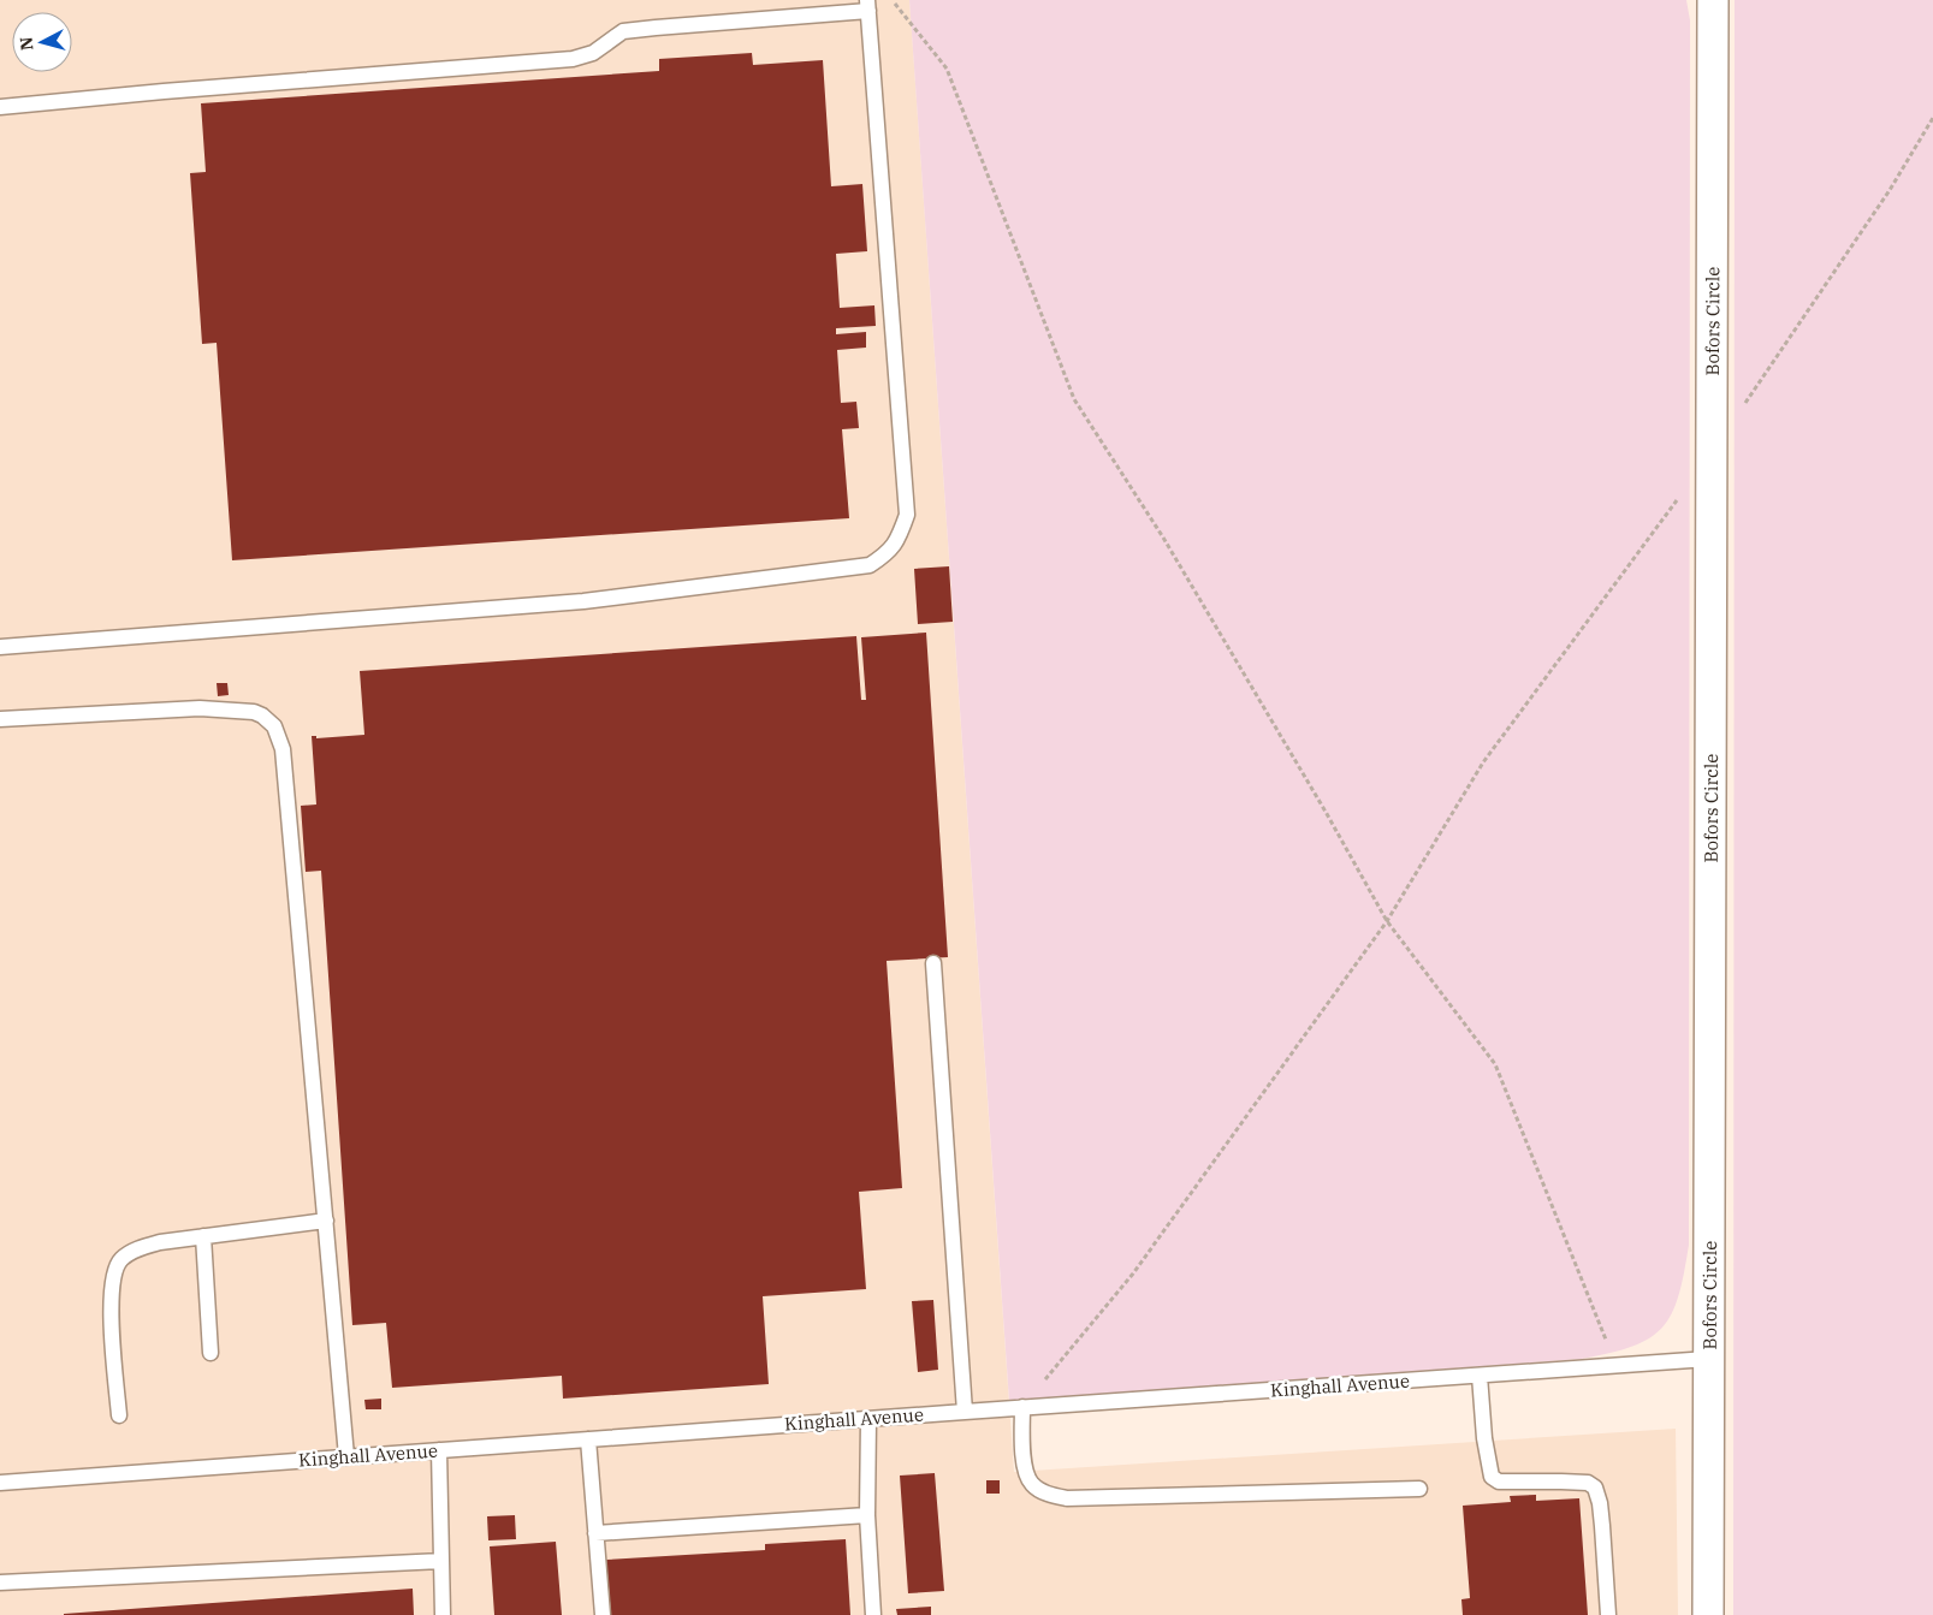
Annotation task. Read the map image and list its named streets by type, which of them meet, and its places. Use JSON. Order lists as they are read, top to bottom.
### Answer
{
  "streets": {
    "street": ["Bofors Circle"],
    "lane": ["Kinghall Avenue"]
  },
  "crossings": [
    ["Bofors Circle", "Kinghall Avenue"]
  ],
  "north": "left"
}
